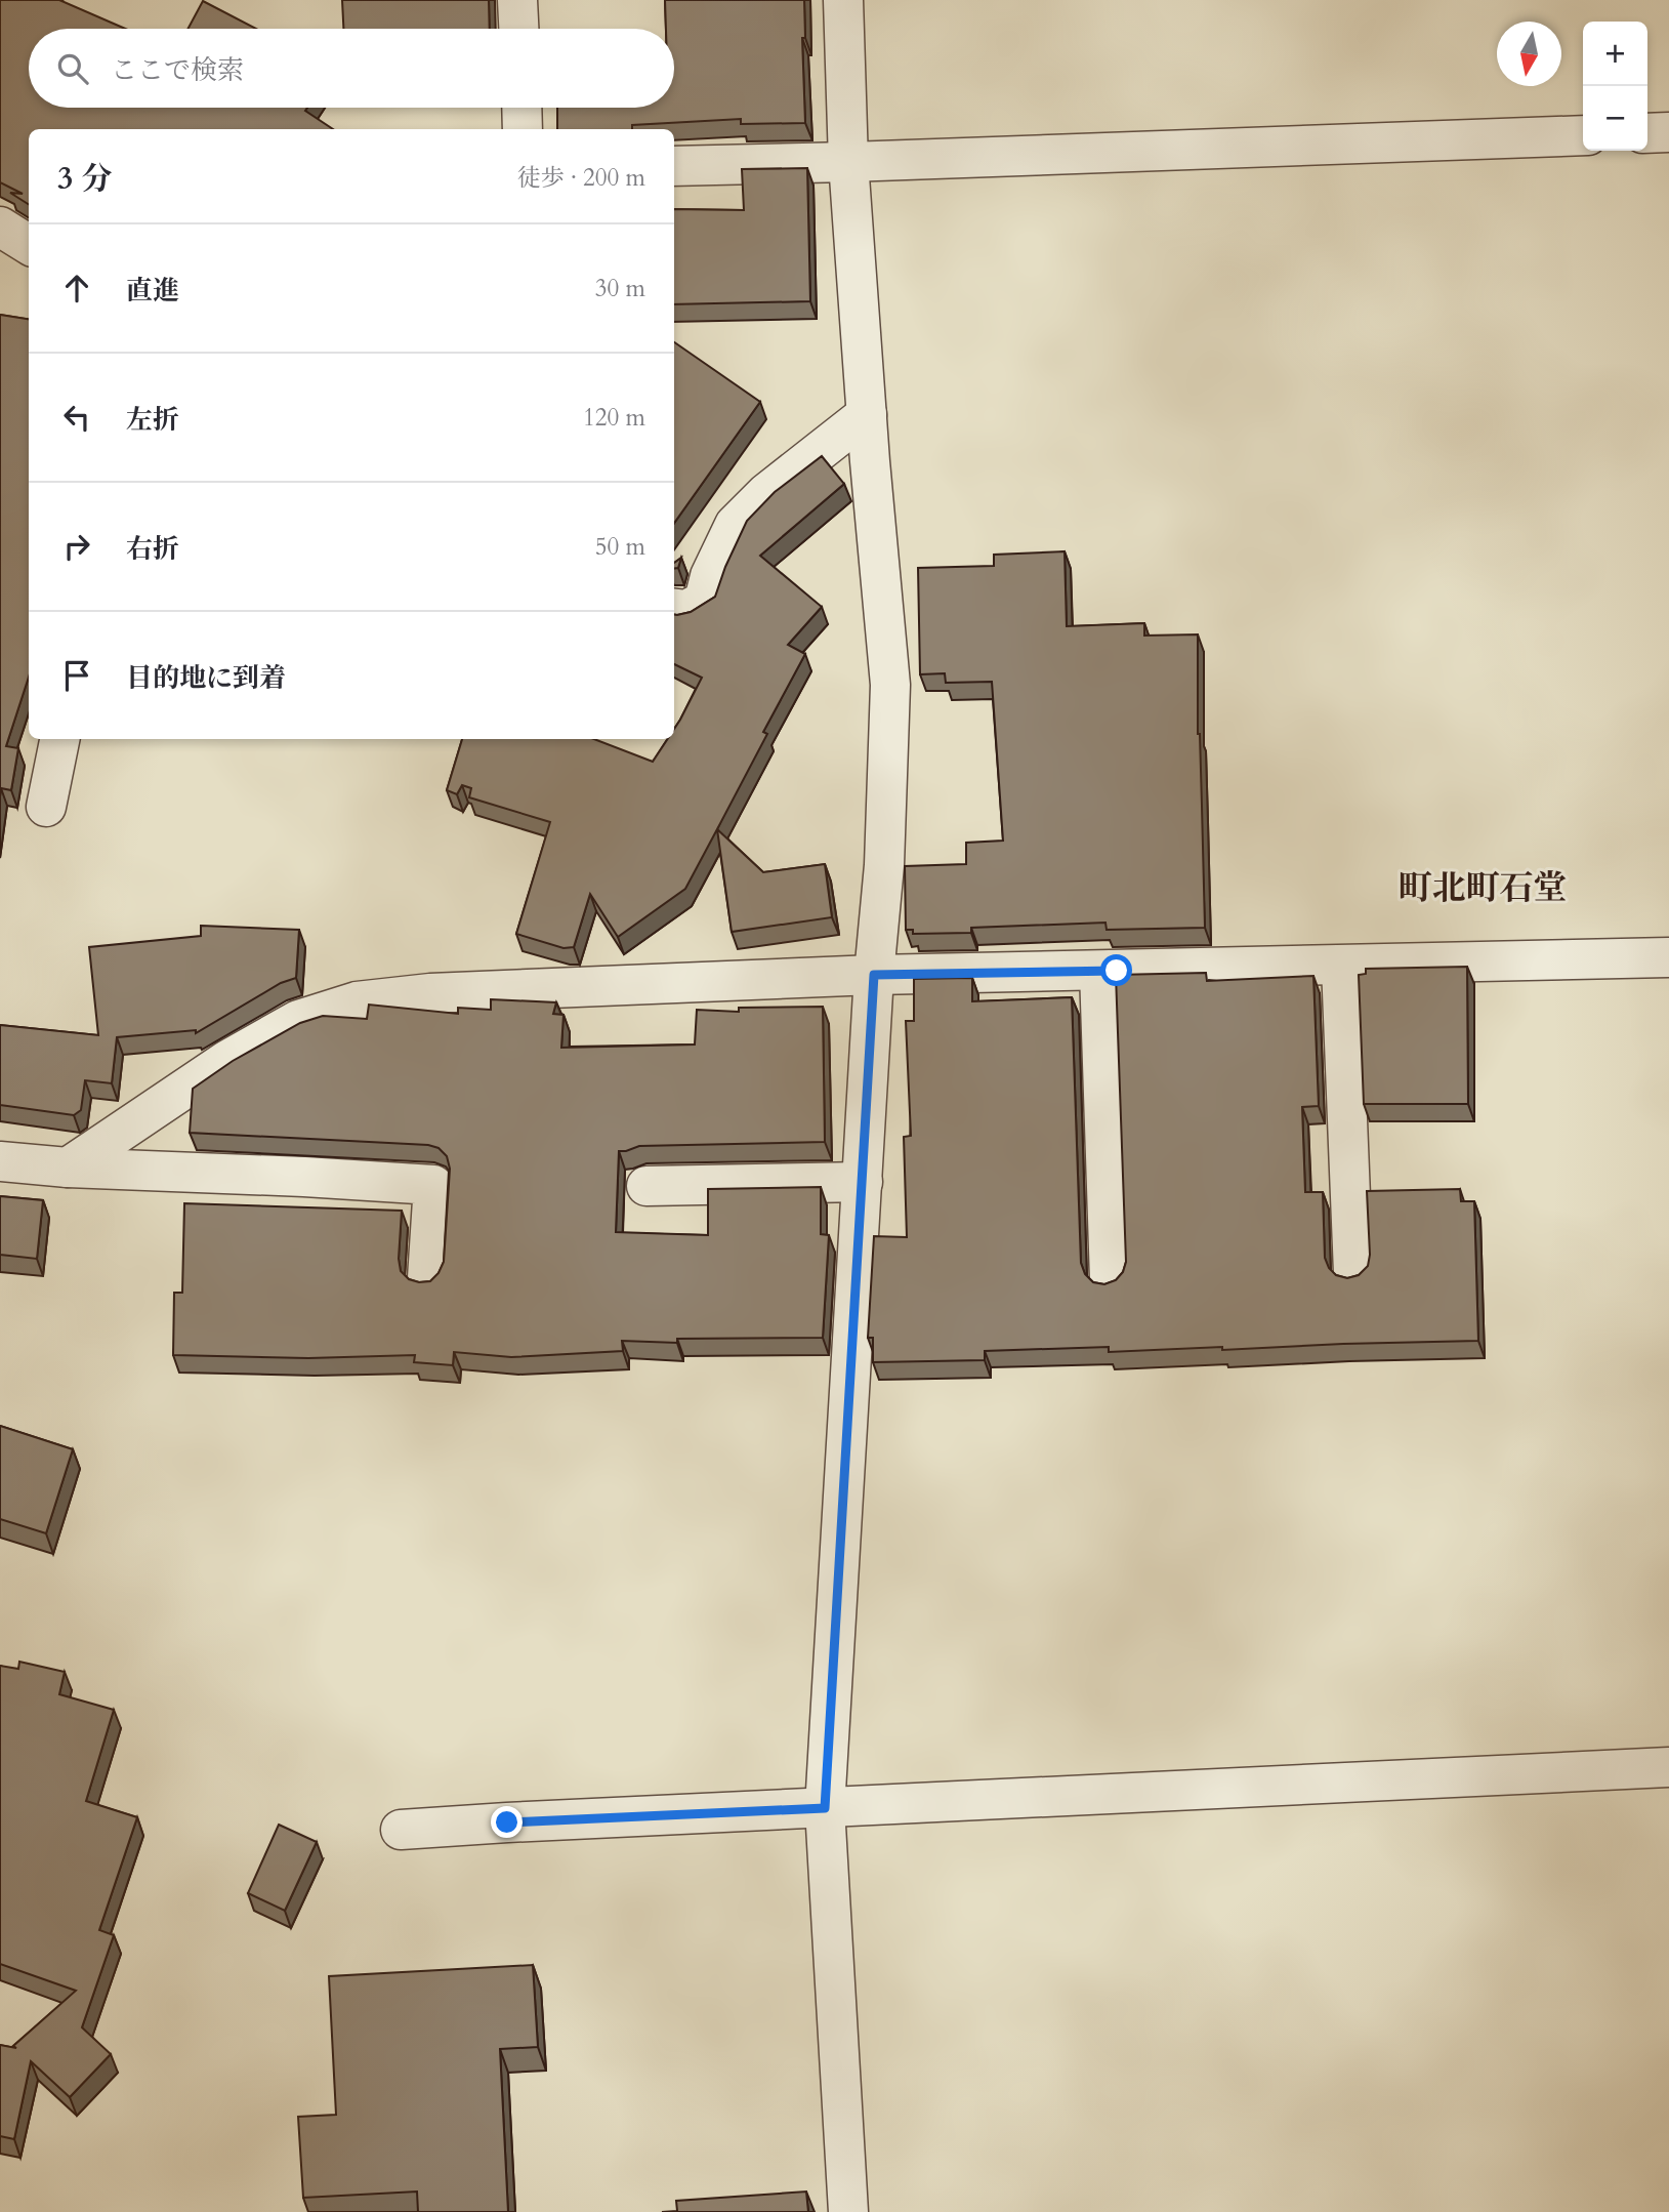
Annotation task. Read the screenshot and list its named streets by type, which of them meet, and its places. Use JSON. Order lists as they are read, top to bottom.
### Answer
{
  "districts": ["町北町石堂"],
  "north": "bottom",
  "page": {
    "map_buttons": ["+", "−"],
    "search": "ここで検索",
    "heading": ["3 分", "徒歩 · 200 m"],
    "list": [
      ["直進", "30 m"],
      ["左折", "120 m"],
      ["右折", "50 m"],
      "目的地に到着"
    ]
  }
}
